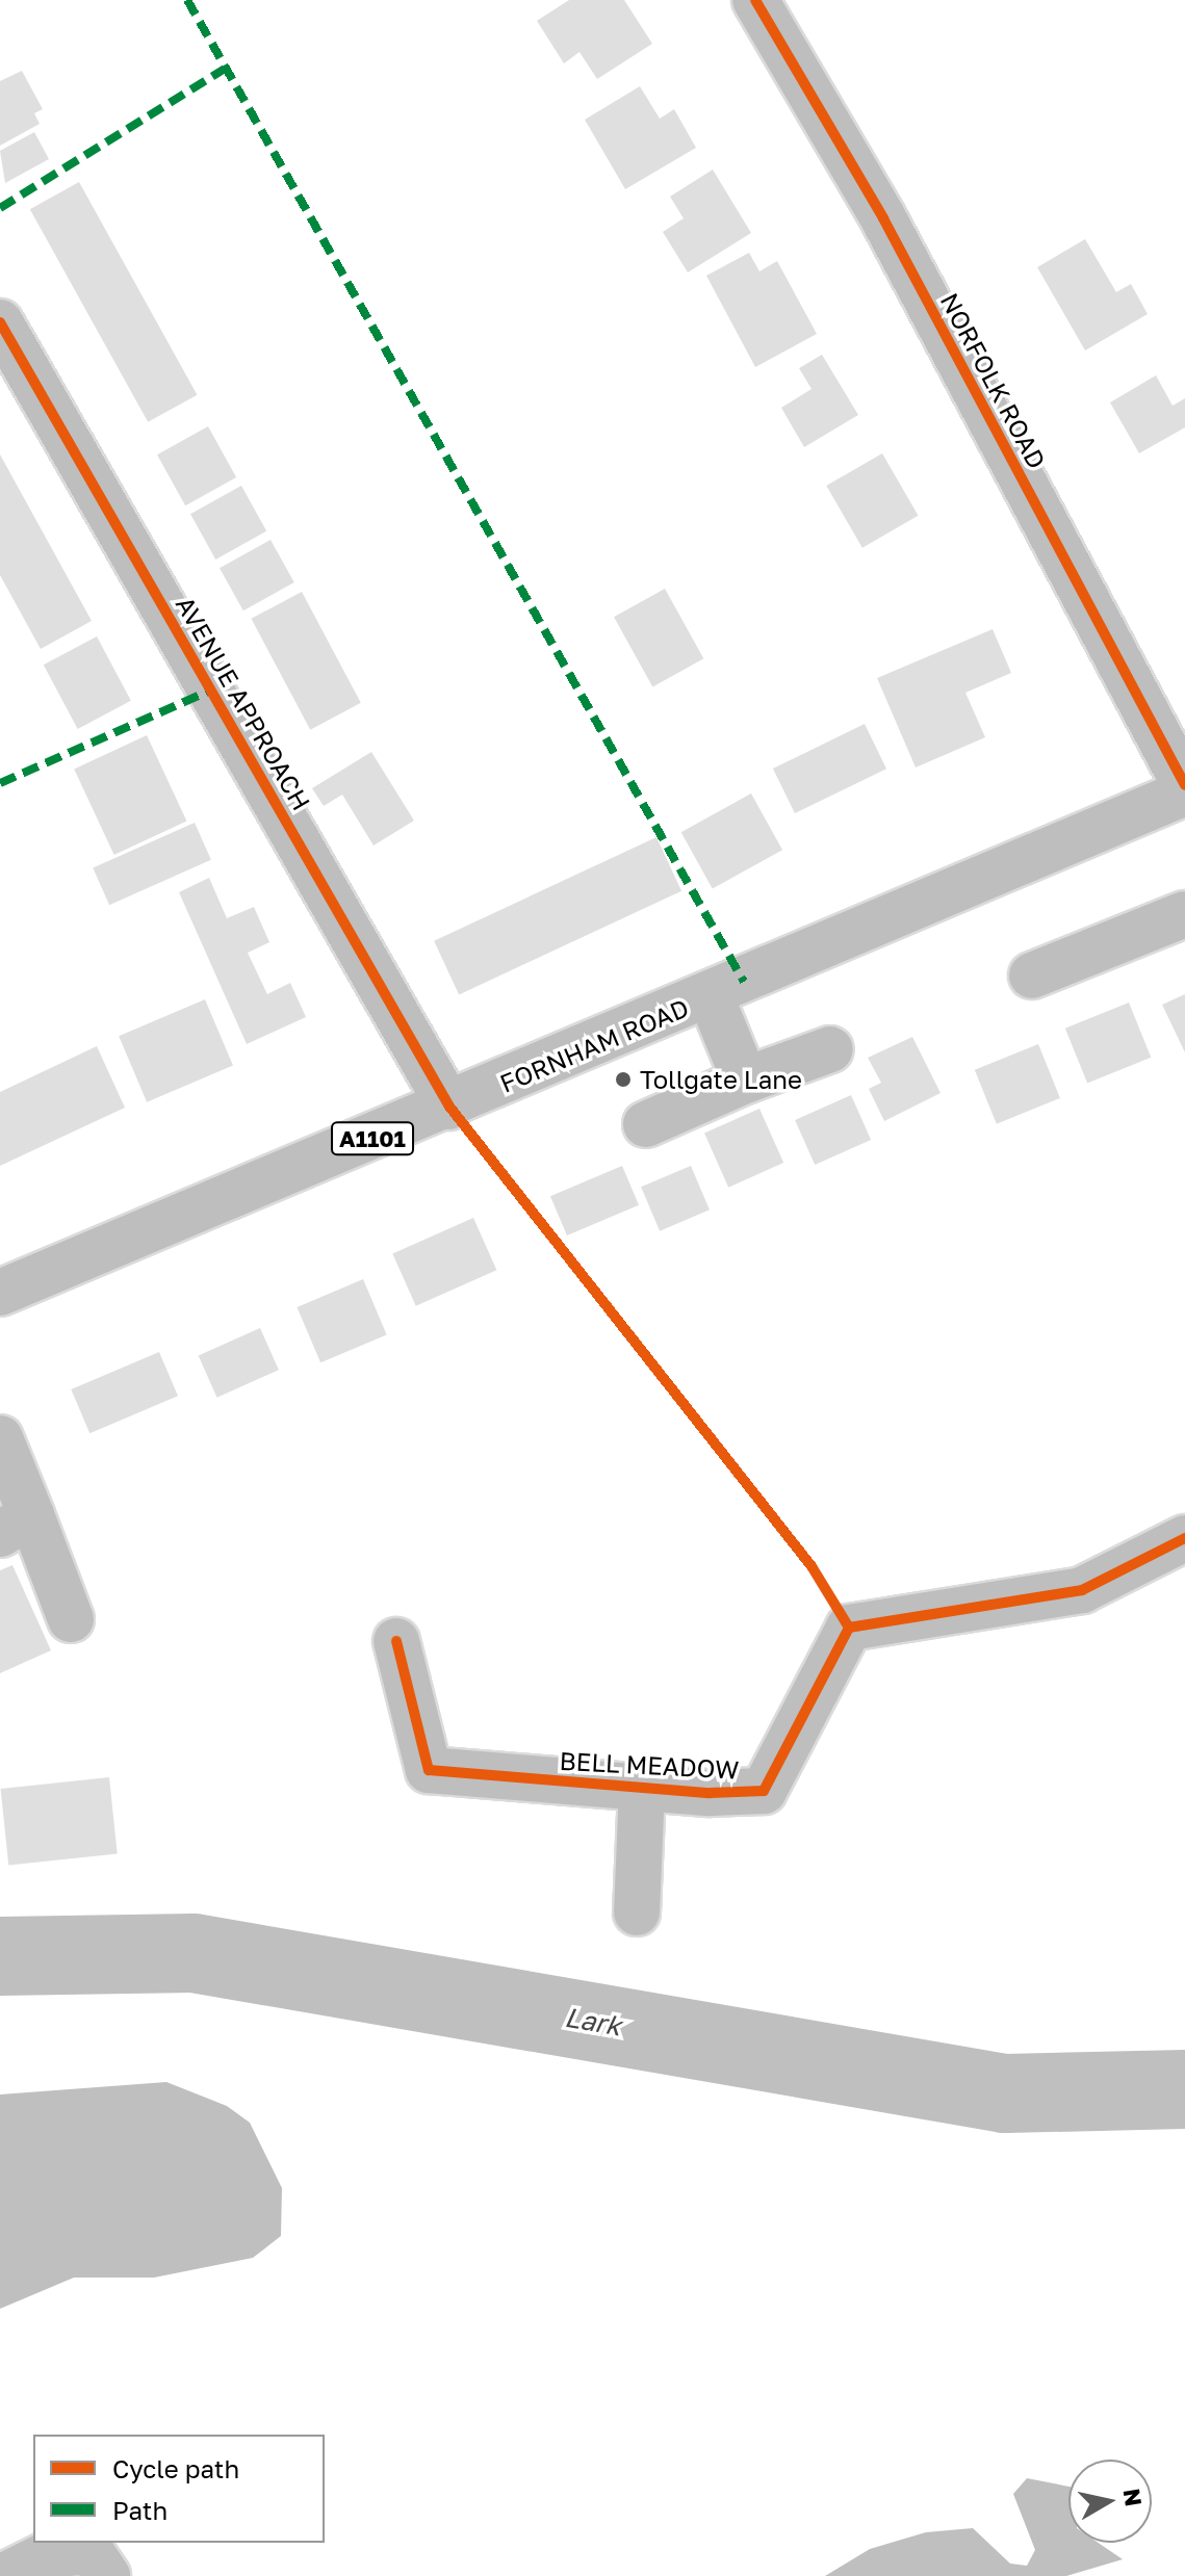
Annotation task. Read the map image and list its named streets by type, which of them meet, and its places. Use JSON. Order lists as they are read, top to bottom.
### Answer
{
  "streets": {
    "street": [
      "NORFOLK ROAD",
      "AVENUE APPROACH",
      "FORNHAM ROAD",
      "A1101",
      "BELL MEADOW"
    ]
  },
  "crossings": [
    ["AVENUE APPROACH", "FORNHAM ROAD"]
  ],
  "water": ["Lark"],
  "places": ["Tollgate Lane"],
  "legend": ["Cycle path", "Path"],
  "north": "right"
}
